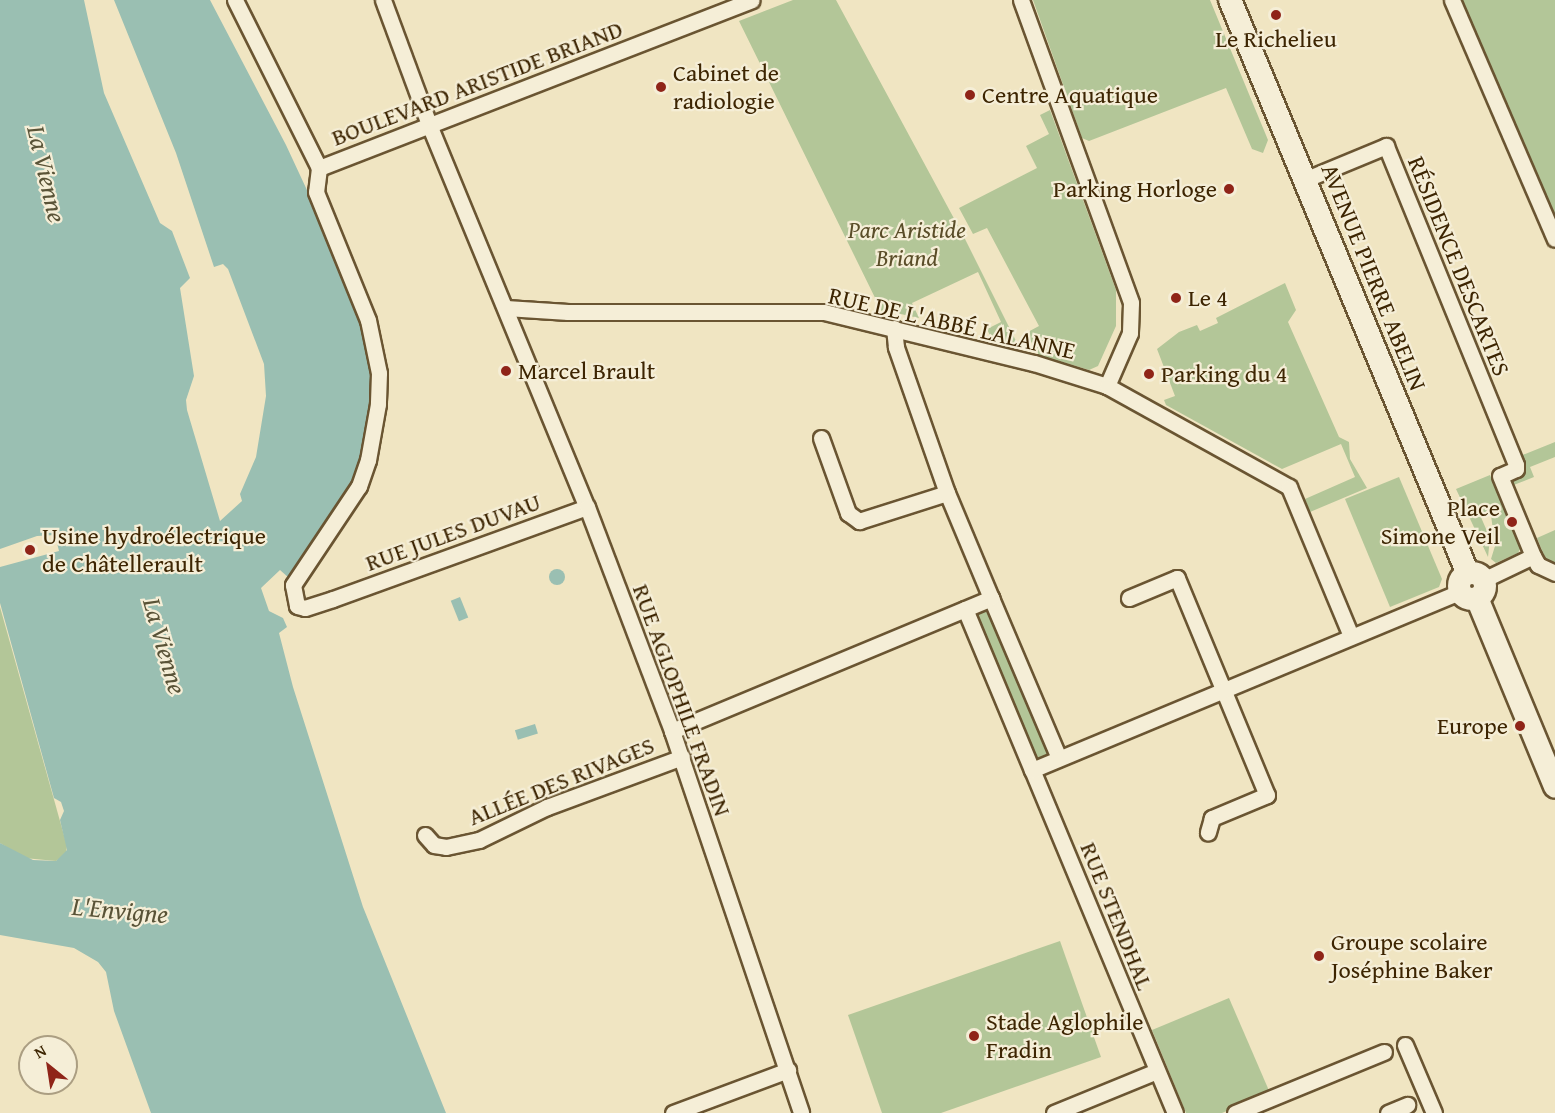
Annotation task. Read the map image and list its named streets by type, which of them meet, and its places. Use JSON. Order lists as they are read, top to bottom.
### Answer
{
  "streets": {
    "main road": ["AVENUE PIERRE ABELIN"],
    "street": [
      "BOULEVARD ARISTIDE BRIAND",
      "RÉSIDENCE DESCARTES",
      "RUE DE L'ABBÉ LALANNE",
      "RUE JULES DUVAU",
      "RUE AGLOPHILE FRADIN",
      "ALLÉE DES RIVAGES",
      "RUE STENDHAL"
    ]
  },
  "crossings": [
    ["BOULEVARD ARISTIDE BRIAND", "RUE JULES DUVAU"],
    ["BOULEVARD ARISTIDE BRIAND", "RUE AGLOPHILE FRADIN"],
    ["RÉSIDENCE DESCARTES", "AVENUE PIERRE ABELIN"],
    ["RUE DE L'ABBÉ LALANNE", "RUE AGLOPHILE FRADIN"],
    ["RUE JULES DUVAU", "RUE AGLOPHILE FRADIN"],
    ["RUE AGLOPHILE FRADIN", "ALLÉE DES RIVAGES"]
  ],
  "water": ["La Vienne", "L'Envigne"],
  "parks": ["Parc Aristide Briand"],
  "places": [
    "Le Richelieu",
    "Cabinet de radiologie",
    "Centre Aquatique",
    "Parking Horloge",
    "Le 4",
    "Marcel Brault",
    "Parking du 4",
    "Place Simone Veil",
    "Usine hydroélectrique de Châtellerault",
    "Europe",
    "Groupe scolaire Joséphine Baker",
    "Stade Aglophile Fradin"
  ],
  "north": "top left"
}
